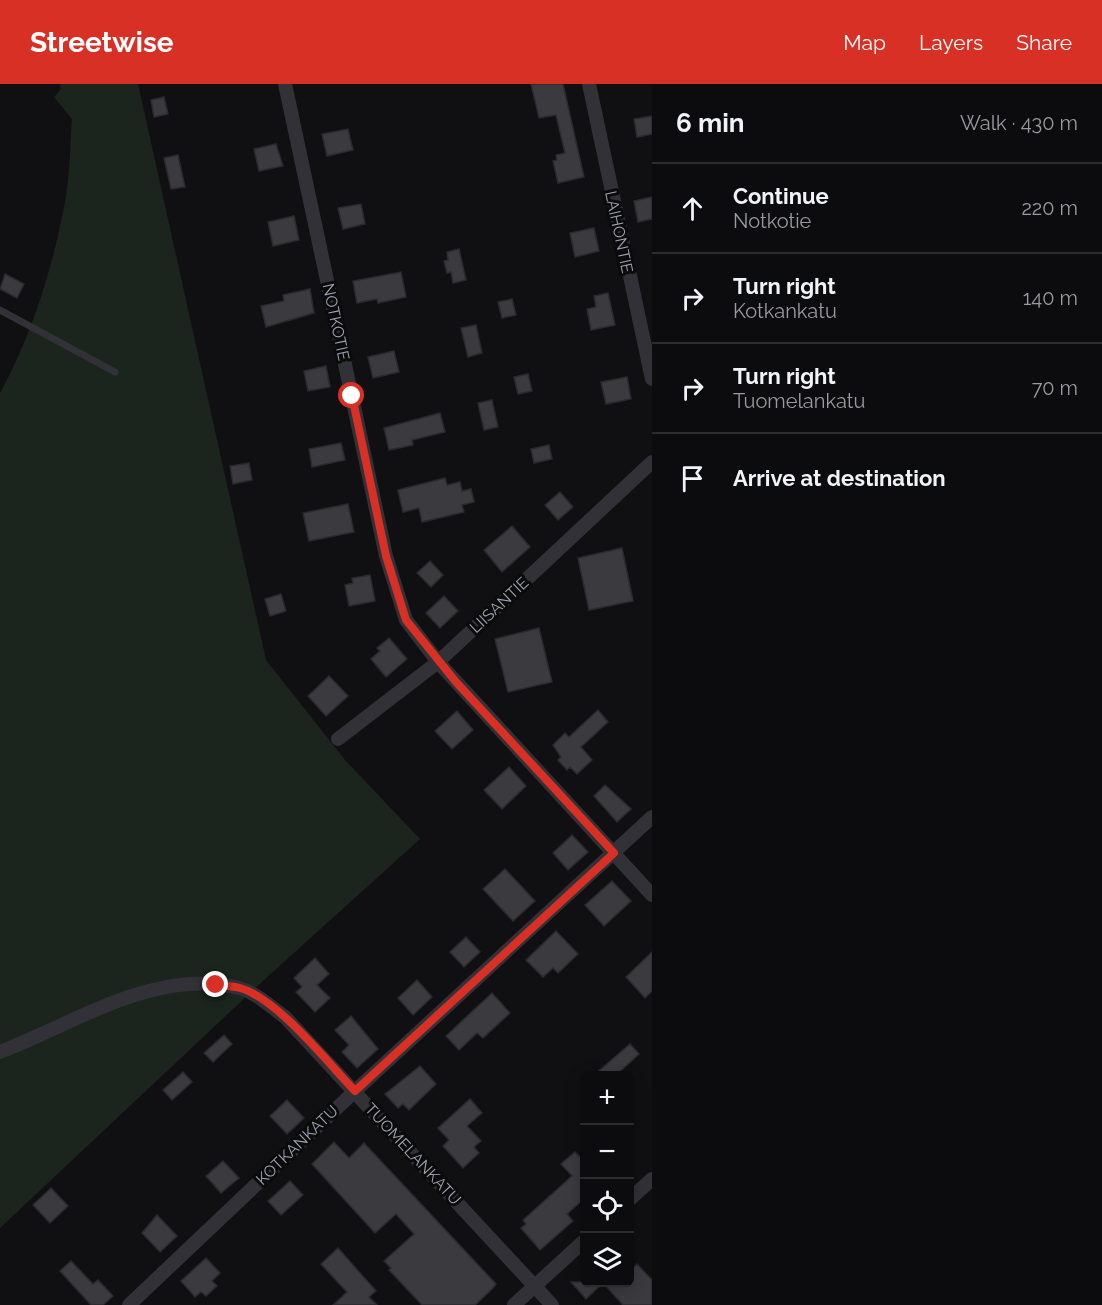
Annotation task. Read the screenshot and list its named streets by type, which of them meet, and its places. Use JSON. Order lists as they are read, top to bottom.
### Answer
{
  "streets": {
    "street": [
      "LAIHONTIE",
      "NOTKOTIE",
      "LIISANTIE",
      "KOTKANKATU",
      "TUOMELANKATU"
    ]
  },
  "crossings": [
    ["NOTKOTIE", "LIISANTIE"],
    ["NOTKOTIE", "KOTKANKATU"],
    ["KOTKANKATU", "TUOMELANKATU"]
  ],
  "page": {
    "header": "Streetwise",
    "nav": ["Map", "Layers", "Share"],
    "heading": ["6 min", "Walk · 430 m"],
    "list": [
      ["Continue", "Notkotie", "220 m"],
      ["Turn right", "Kotkankatu", "140 m"],
      ["Turn right", "Tuomelankatu", "70 m"],
      "Arrive at destination"
    ],
    "map_buttons": ["+", "−"]
  }
}
